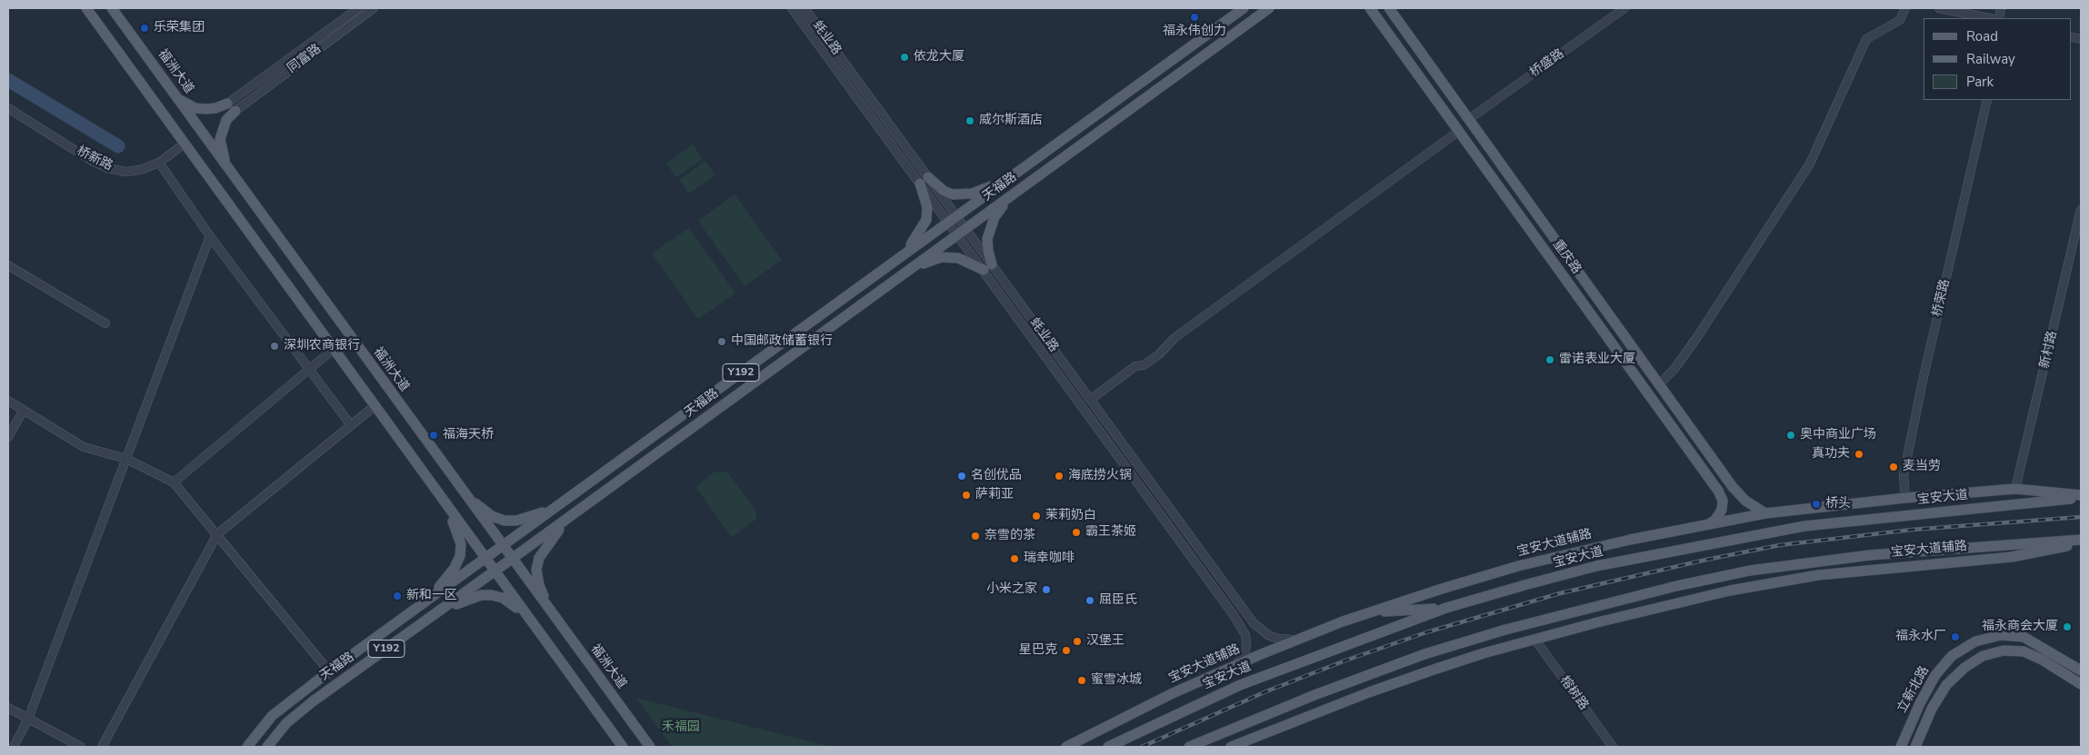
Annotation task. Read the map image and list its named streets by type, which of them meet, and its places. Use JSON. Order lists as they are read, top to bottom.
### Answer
{
  "streets": {
    "main road": [
      "福洲大道",
      "天福路",
      "重庆路",
      "Y192",
      "宝安大道",
      "宝安大道辅路",
      "立新北路"
    ],
    "street": [
      "蚝业路",
      "同富路",
      "桥盛路",
      "桥新路",
      "桥荣路",
      "新村路",
      "榕树路"
    ]
  },
  "crossings": [
    ["蚝业路", "天福路"],
    ["蚝业路", "宝安大道辅路"],
    ["桥盛路", "重庆路"],
    ["福洲大道", "天福路"],
    ["重庆路", "宝安大道辅路"],
    ["桥荣路", "宝安大道辅路"],
    ["新村路", "宝安大道辅路"],
    ["宝安大道", "宝安大道辅路"],
    ["宝安大道辅路", "榕树路"]
  ],
  "parks": ["禾福园"],
  "places": [
    "福永伟创力",
    "乐荣集团",
    "依龙大厦",
    "威尔斯酒店",
    "中国邮政储蓄银行",
    "深圳农商银行",
    "雷诺表业大厦",
    "福海天桥",
    "奥中商业广场",
    "真功夫",
    "麦当劳",
    "名创优品",
    "海底捞火锅",
    "萨莉亚",
    "桥头",
    "茉莉奶白",
    "霸王茶姬",
    "奈雪的茶",
    "瑞幸咖啡",
    "小米之家",
    "新和一区",
    "屈臣氏",
    "福永商会大厦",
    "福永水厂",
    "汉堡王",
    "星巴克",
    "蜜雪冰城"
  ],
  "legend": ["Road", "Railway", "Park"]
}
